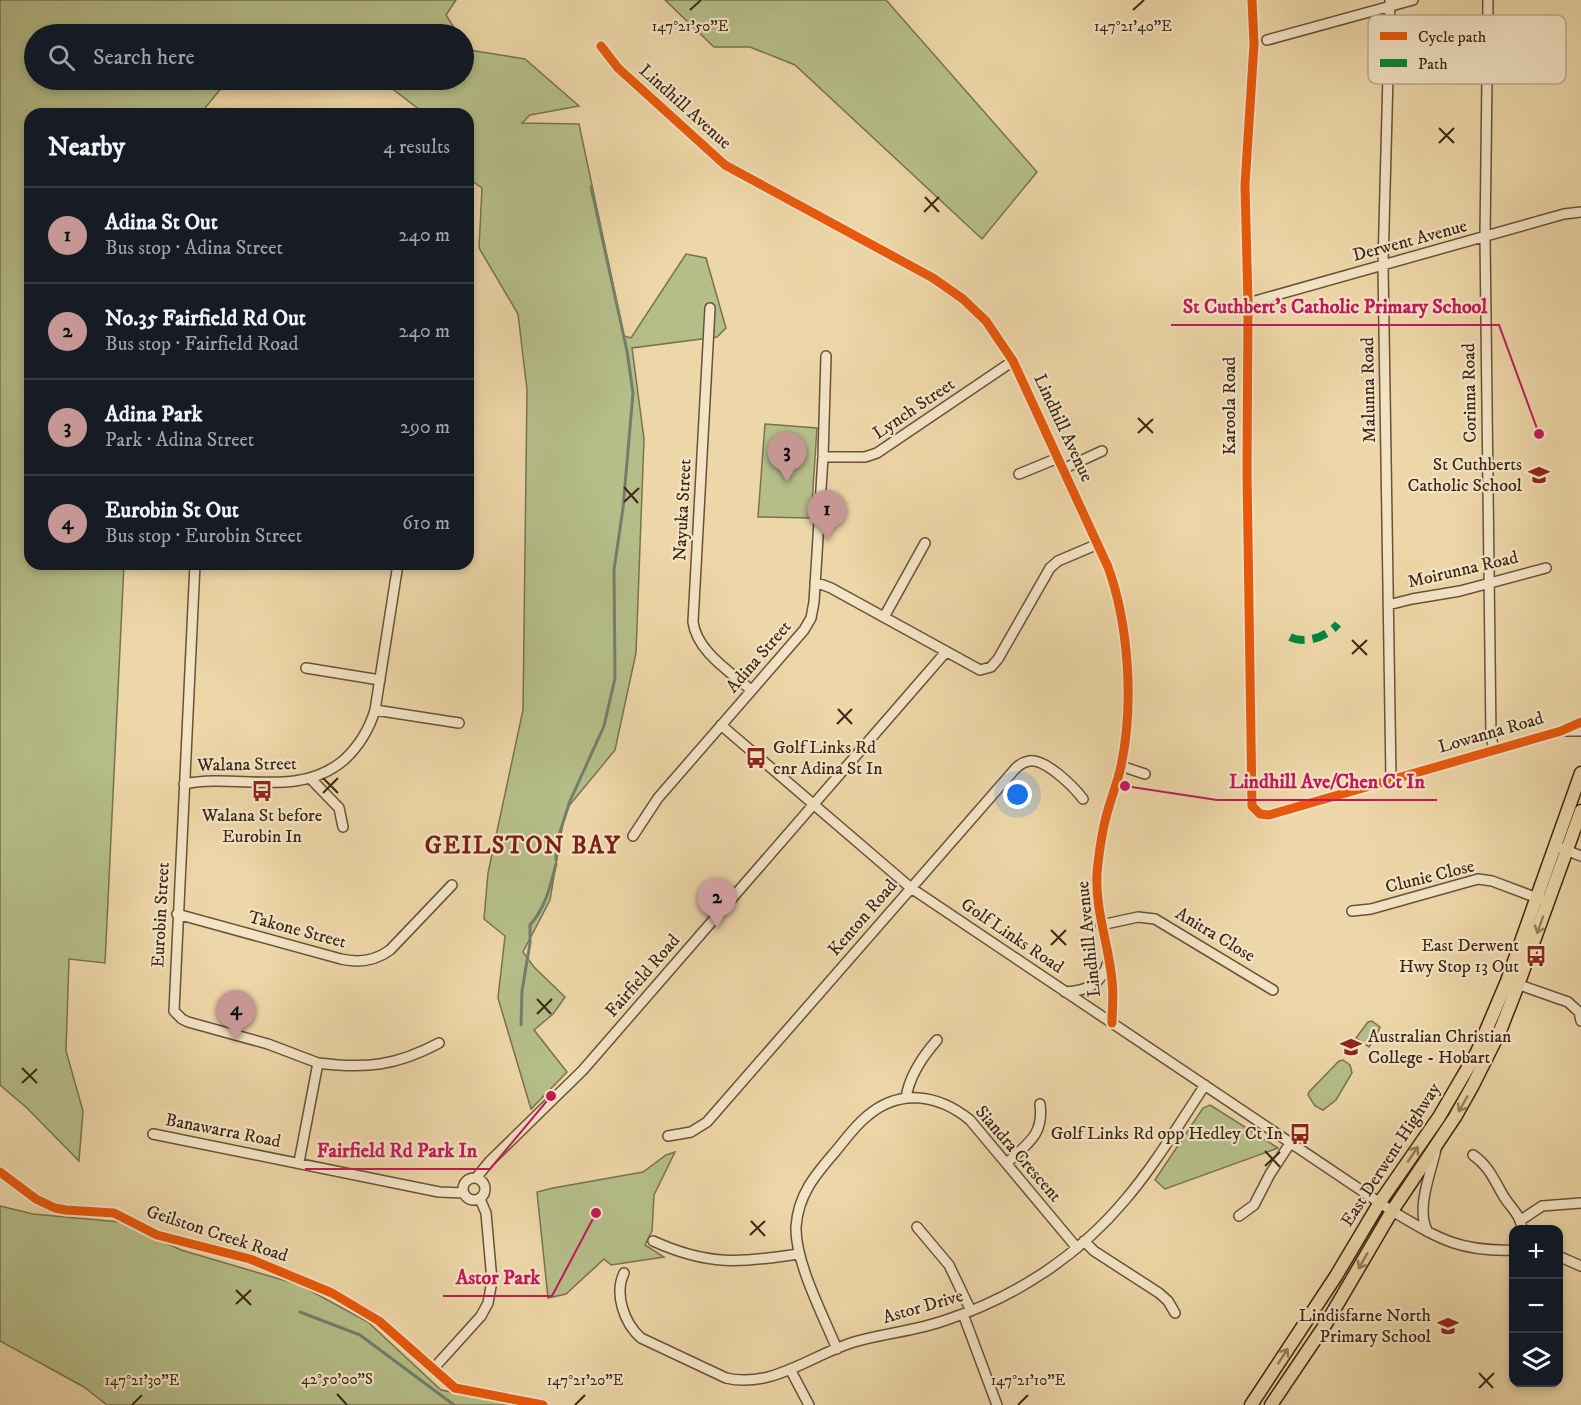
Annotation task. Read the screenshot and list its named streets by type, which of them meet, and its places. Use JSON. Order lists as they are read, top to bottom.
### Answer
{
  "streets": {
    "main road": ["East Derwent Highway"],
    "street": [
      "Lindhill Avenue",
      "Derwent Avenue",
      "Malunna Road",
      "Corinna Road",
      "Karoola Road",
      "Lynch Street",
      "Nayuka Street",
      "Moirunna Road",
      "Adina Street",
      "Lowanna Road",
      "Walana Street",
      "Clunie Close",
      "Eurobin Street",
      "Kenton Road",
      "Takone Street",
      "Anitra Close",
      "Golf Links Road",
      "Fairfield Road",
      "Banawarra Road",
      "Siandra Crescent",
      "Geilston Creek Road",
      "Astor Drive"
    ]
  },
  "crossings": [
    ["Lindhill Avenue", "Lynch Street"],
    ["Lindhill Avenue", "Anitra Close"],
    ["Lindhill Avenue", "Golf Links Road"],
    ["Derwent Avenue", "Malunna Road"],
    ["Derwent Avenue", "Corinna Road"],
    ["Derwent Avenue", "Karoola Road"],
    ["Malunna Road", "Moirunna Road"],
    ["Malunna Road", "Lowanna Road"],
    ["Corinna Road", "Moirunna Road"],
    ["Corinna Road", "Lowanna Road"],
    ["Karoola Road", "Lowanna Road"],
    ["Lynch Street", "Adina Street"],
    ["Nayuka Street", "Adina Street"],
    ["Adina Street", "Golf Links Road"],
    ["Walana Street", "Eurobin Street"],
    ["Clunie Close", "East Derwent Highway"],
    ["Eurobin Street", "Takone Street"],
    ["Kenton Road", "Golf Links Road"],
    ["Golf Links Road", "Fairfield Road"],
    ["Golf Links Road", "East Derwent Highway"],
    ["Golf Links Road", "Astor Drive"],
    ["Fairfield Road", "Banawarra Road"],
    ["Siandra Crescent", "Astor Drive"]
  ],
  "districts": ["GEILSTON BAY"],
  "places": {
    "other": [
      "St Cuthbert's Catholic Primary School",
      "Lindhill Ave/Chen Ct In",
      "Fairfield Rd Park In",
      "Astor Park"
    ],
    "school or university": ["St Cuthberts Catholic School", "Australian Christian College - Hobart", "Lindisfarne North Primary School"],
    "bus stop": [
      "Golf Links Rd cnr Adina St In",
      "Walana St before Eurobin In",
      "East Derwent Hwy Stop 13 Out",
      "Golf Links Rd opp Hedley Ct In"
    ]
  },
  "legend": ["Cycle path", "Path"],
  "page": {
    "search": "Search here",
    "heading": ["Nearby", "4 results"],
    "list": [
      {
        "mark": "1",
        "name": "Adina St Out",
        "note": "Bus stop · Adina Street",
        "value": "240 m"
      },
      {
        "mark": "2",
        "name": "No.35 Fairfield Rd Out",
        "note": "Bus stop · Fairfield Road",
        "value": "240 m"
      },
      {
        "mark": "3",
        "name": "Adina Park",
        "note": "Park · Adina Street",
        "value": "290 m"
      },
      {
        "mark": "4",
        "name": "Eurobin St Out",
        "note": "Bus stop · Eurobin Street",
        "value": "610 m"
      }
    ],
    "pins": [
      "3",
      "1",
      "2",
      "4"
    ],
    "map_buttons": ["+", "−"]
  },
  "coordinates": [
    "147°21'50\"E",
    "147°21'40\"E",
    "42°50'00\"S",
    "147°21'30\"E",
    "147°21'20\"E",
    "147°21'10\"E"
  ]
}
